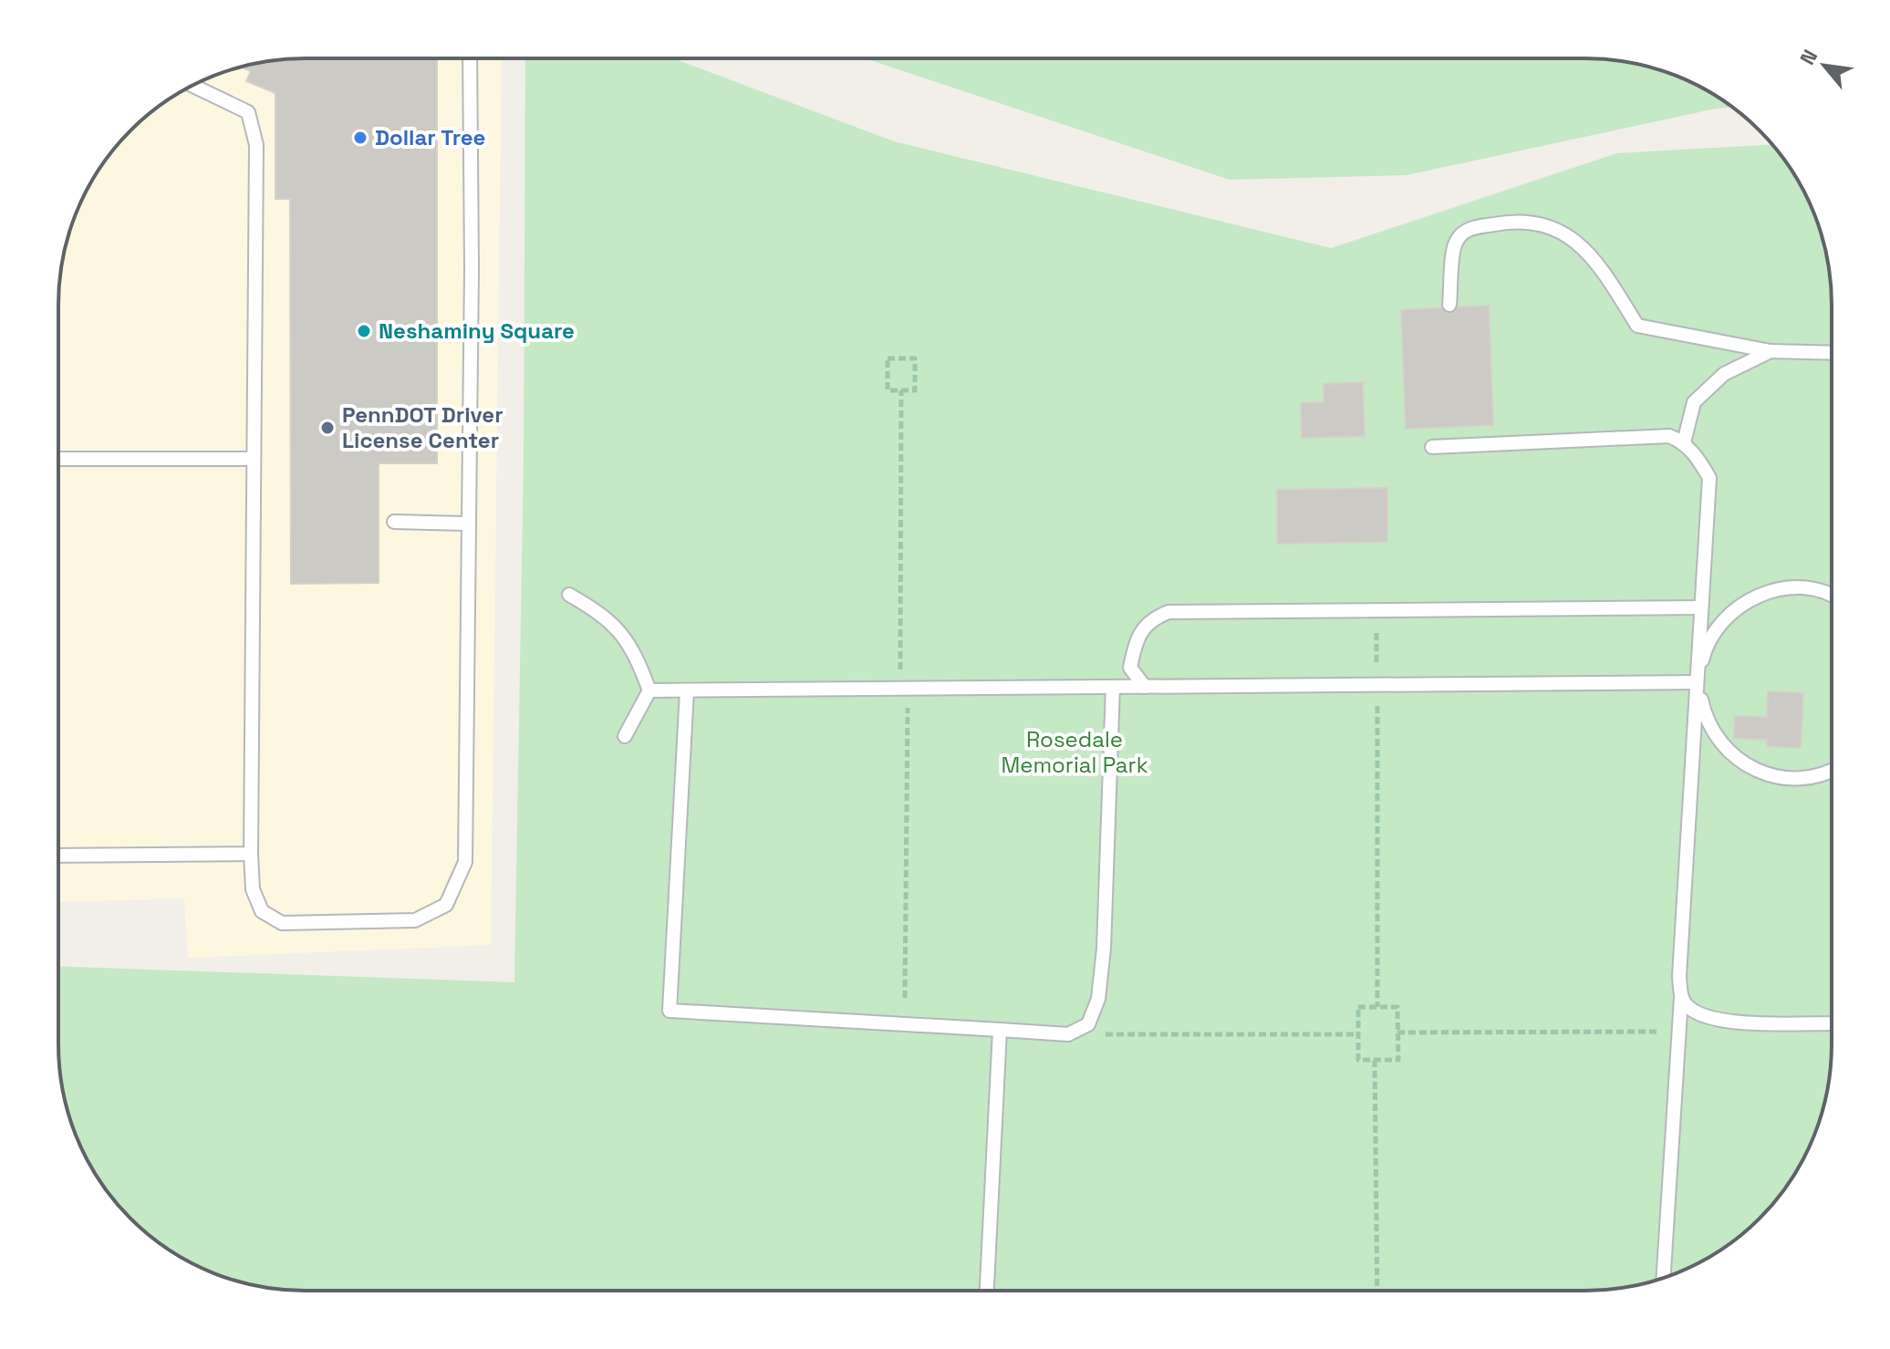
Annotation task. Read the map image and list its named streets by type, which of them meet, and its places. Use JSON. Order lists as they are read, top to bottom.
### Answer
{
  "parks": ["Rosedale Memorial Park"],
  "places": ["Dollar Tree", "Neshaminy Square", "PennDOT Driver License Center"],
  "north": "top left"
}
